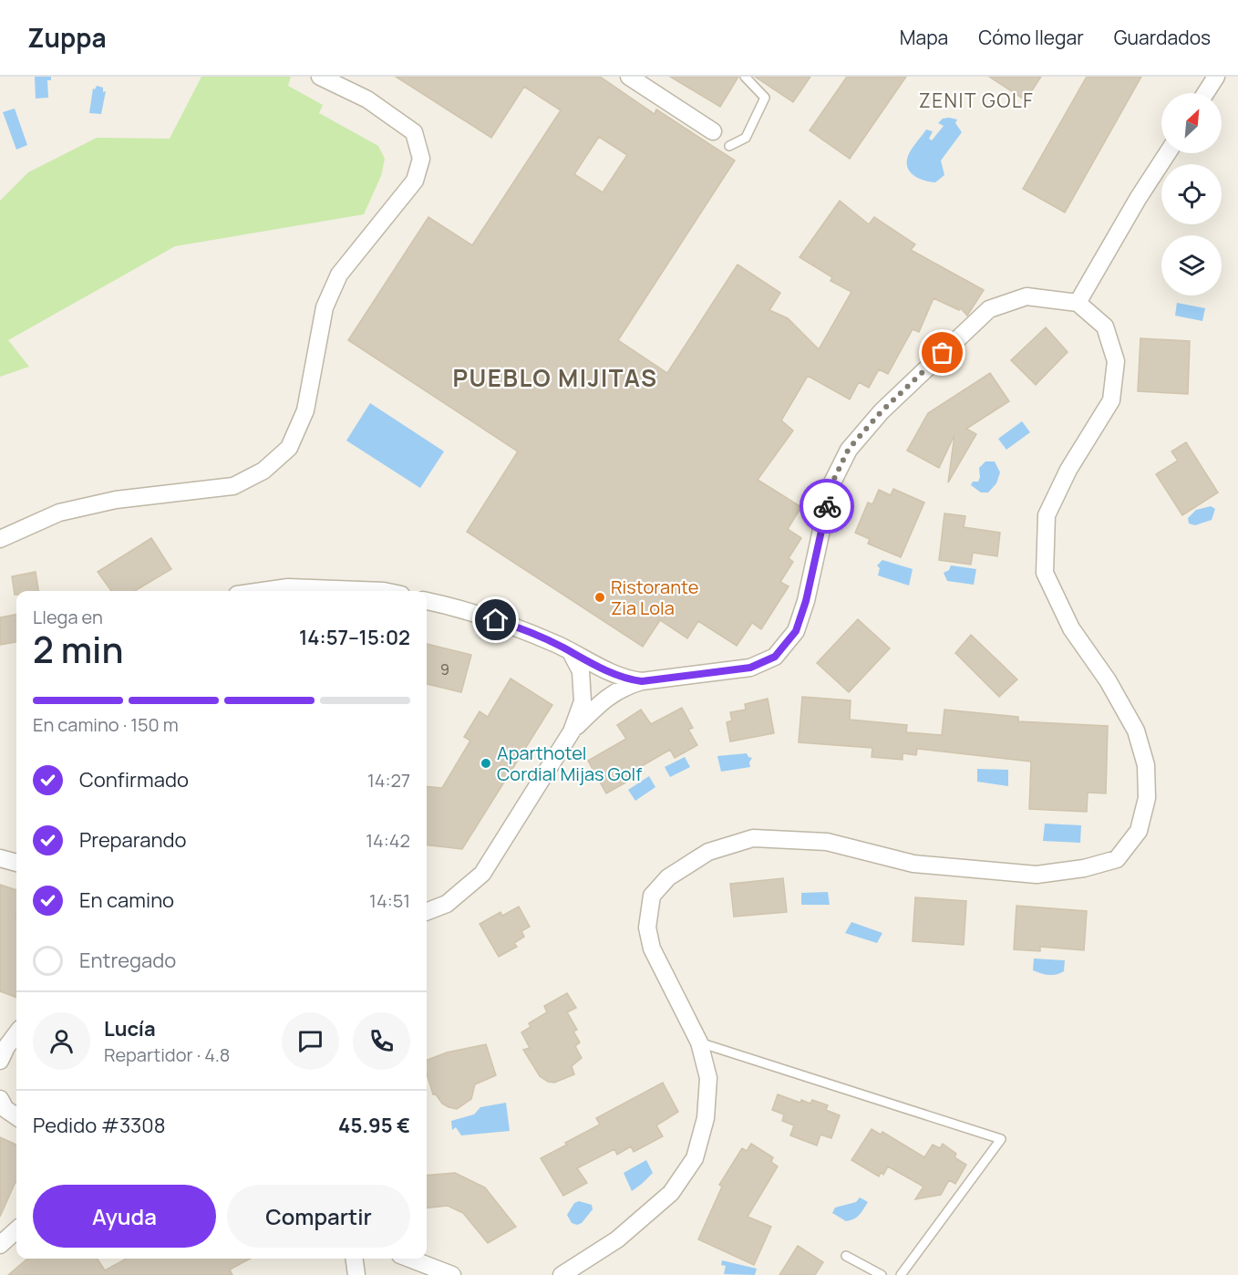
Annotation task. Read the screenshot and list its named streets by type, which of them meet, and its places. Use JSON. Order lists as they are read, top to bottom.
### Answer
{
  "districts": ["ZENIT GOLF", "PUEBLO MIJITAS"],
  "places": ["Ristorante Zia Lola", "Aparthotel Cordial Mijas Golf"],
  "house_numbers": ["9"],
  "north": "top right",
  "page": {
    "header": "Zuppa",
    "nav": ["Mapa", "Cómo llegar", "Guardados"],
    "heading": ["2 min", "Llega en", "14:57–15:02"],
    "panel": [
      "Lucía",
      "Repartidor · 4.8",
      "Pedido #3308",
      "45.95 €"
    ],
    "bar": "En camino · 150 m",
    "list": [
      ["Confirmado", "14:27"],
      ["Preparando", "14:42"],
      ["En camino", "14:51"],
      "Entregado"
    ],
    "buttons": ["Ayuda", "Compartir"]
  }
}
